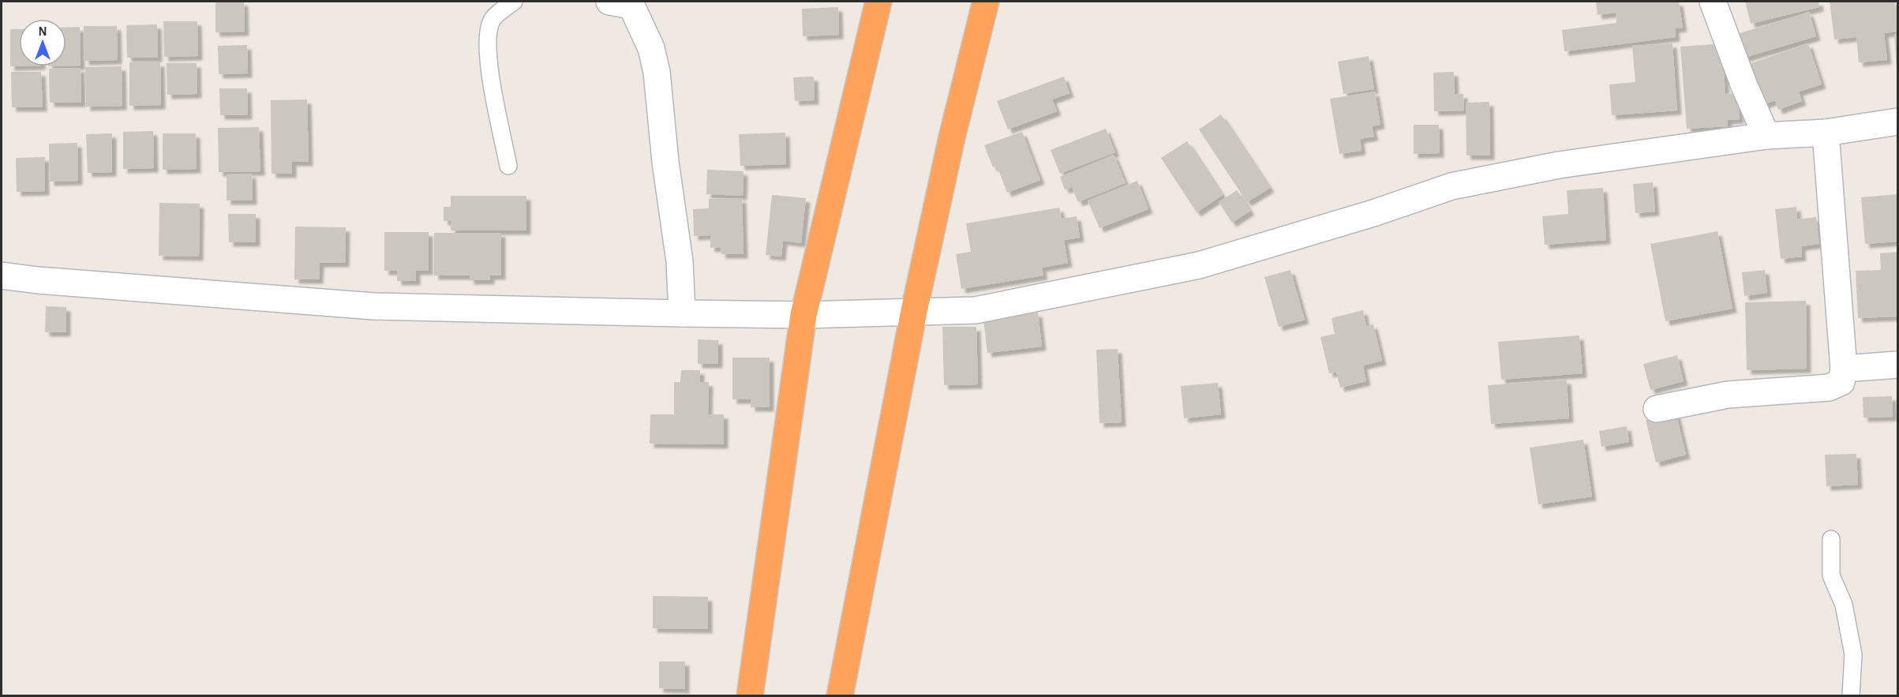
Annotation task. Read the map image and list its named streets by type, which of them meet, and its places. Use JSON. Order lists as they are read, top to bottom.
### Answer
{
  "north": "top"
}
